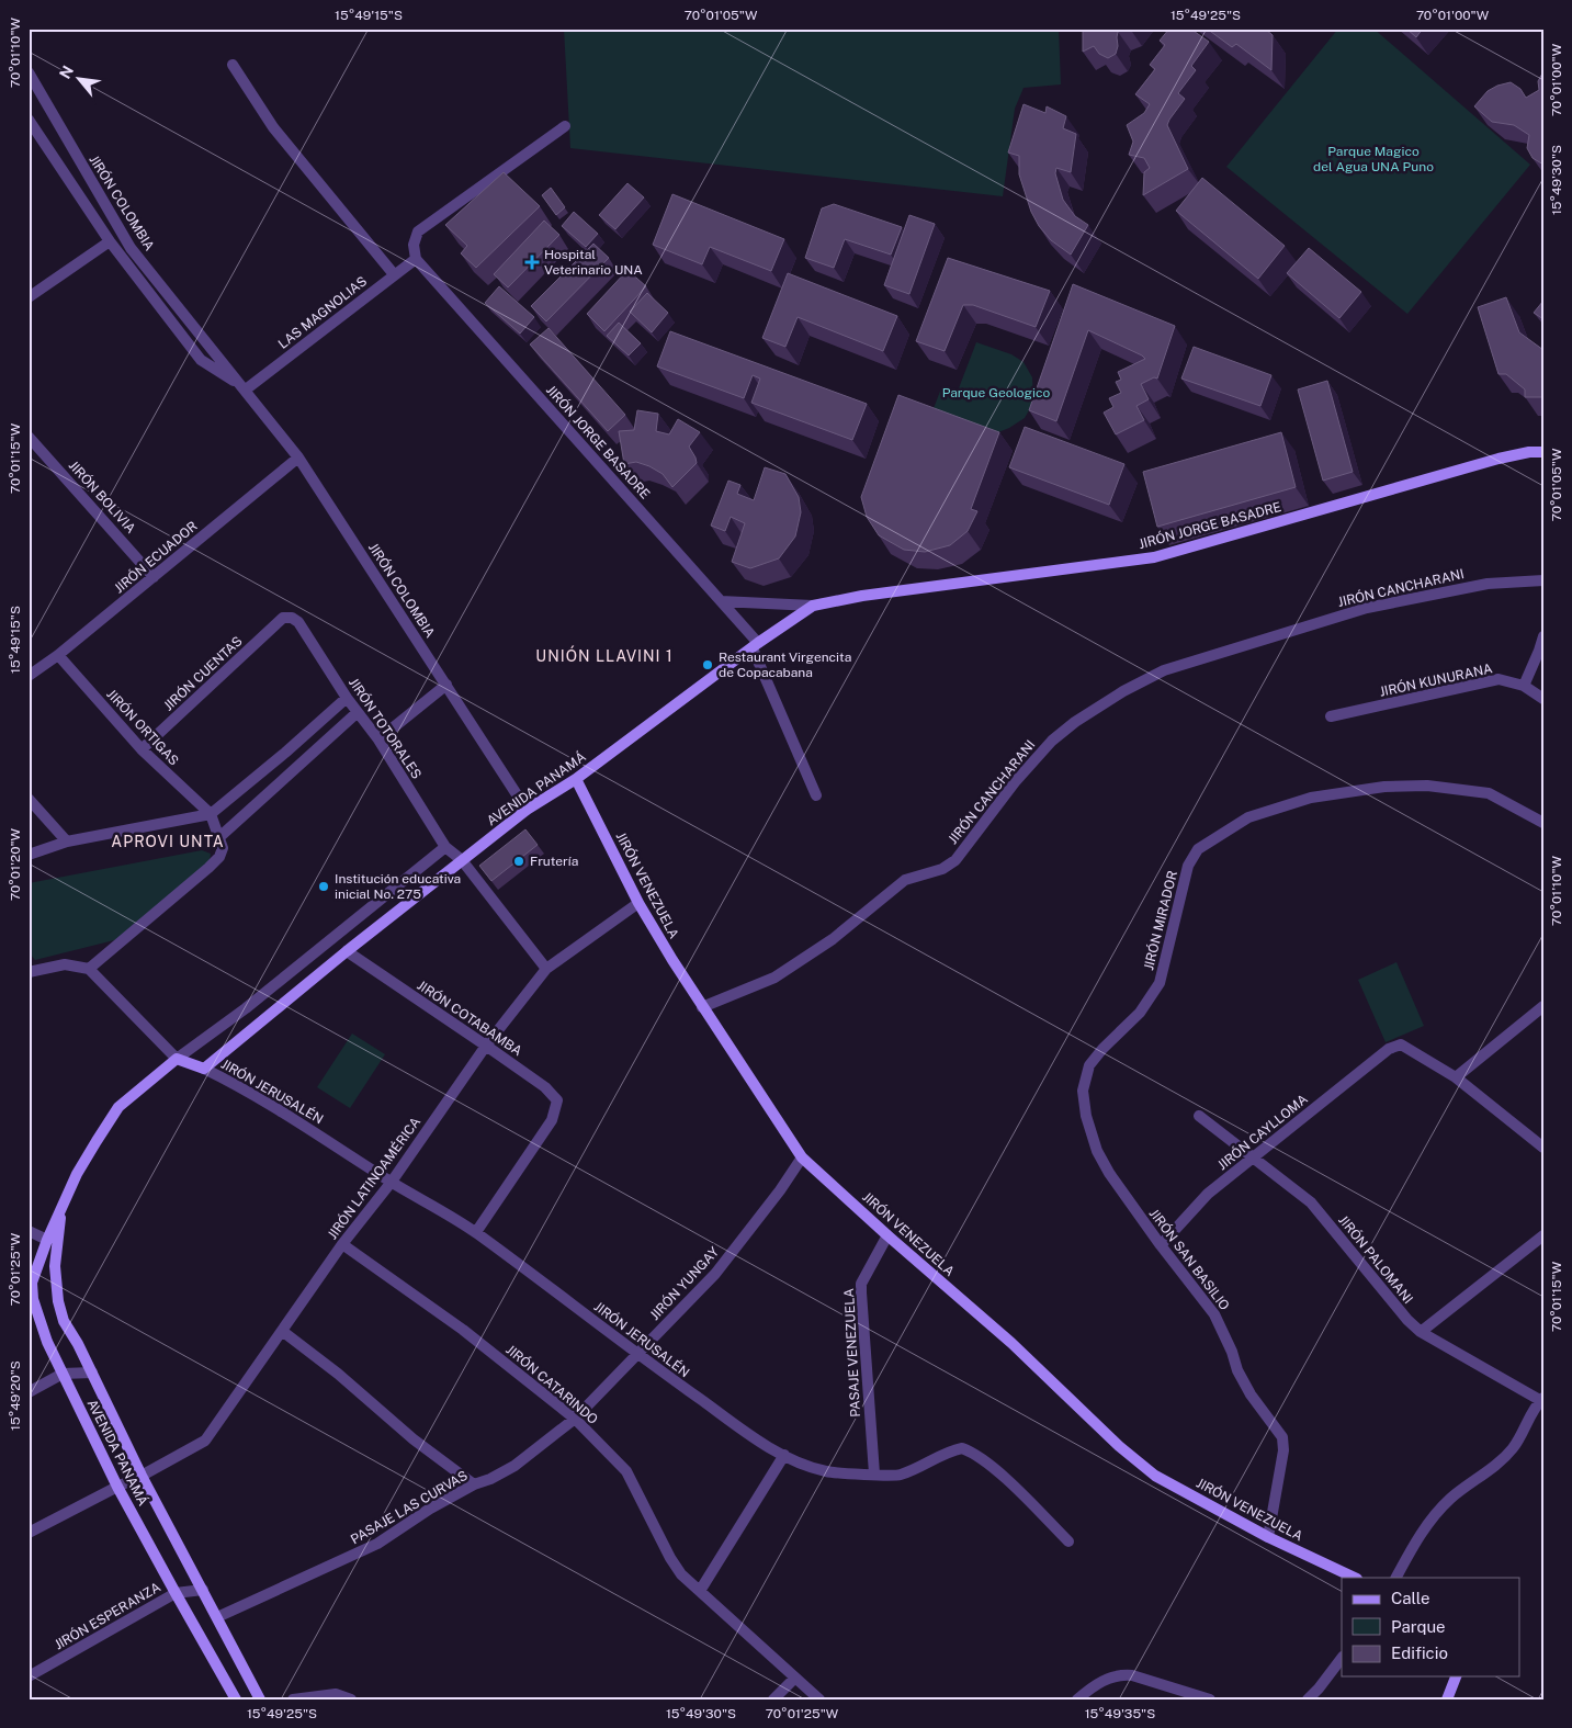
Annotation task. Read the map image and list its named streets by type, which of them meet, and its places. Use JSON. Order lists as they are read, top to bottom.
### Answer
{
  "streets": {
    "street": [
      "JIRÓN COLOMBIA",
      "LAS MAGNOLIAS",
      "JIRÓN JORGE BASADRE",
      "JIRÓN BOLIVIA",
      "JIRÓN ECUADOR",
      "JIRÓN CANCHARANI",
      "JIRÓN CUENTAS",
      "JIRÓN KUNURANA",
      "JIRÓN ORTIGAS",
      "JIRÓN TOTORALES",
      "AVENIDA PANAMÁ",
      "JIRÓN VENEZUELA",
      "JIRÓN MIRADOR",
      "JIRÓN COTABAMBA",
      "JIRÓN JERUSALÉN",
      "JIRÓN CAYLLOMA",
      "JIRÓN LATINOAMÉRICA",
      "JIRÓN SAN BASILIO",
      "JIRÓN PALOMANI",
      "JIRÓN YUNGAY",
      "PASAJE VENEZUELA",
      "JIRÓN CATARINDO",
      "PASAJE LAS CURVAS",
      "JIRÓN ESPERANZA"
    ]
  },
  "crossings": [
    ["JIRÓN COLOMBIA", "LAS MAGNOLIAS"],
    ["JIRÓN COLOMBIA", "JIRÓN ECUADOR"],
    ["JIRÓN COLOMBIA", "AVENIDA PANAMÁ"],
    ["LAS MAGNOLIAS", "JIRÓN JORGE BASADRE"],
    ["JIRÓN JORGE BASADRE", "AVENIDA PANAMÁ"],
    ["JIRÓN BOLIVIA", "JIRÓN ECUADOR"],
    ["JIRÓN ECUADOR", "JIRÓN ORTIGAS"],
    ["JIRÓN CANCHARANI", "JIRÓN VENEZUELA"],
    ["JIRÓN CUENTAS", "JIRÓN ORTIGAS"],
    ["JIRÓN CUENTAS", "JIRÓN TOTORALES"],
    ["JIRÓN TOTORALES", "AVENIDA PANAMÁ"],
    ["JIRÓN TOTORALES", "JIRÓN LATINOAMÉRICA"],
    ["AVENIDA PANAMÁ", "JIRÓN VENEZUELA"],
    ["AVENIDA PANAMÁ", "JIRÓN COTABAMBA"],
    ["AVENIDA PANAMÁ", "JIRÓN JERUSALÉN"],
    ["AVENIDA PANAMÁ", "JIRÓN LATINOAMÉRICA"],
    ["AVENIDA PANAMÁ", "PASAJE LAS CURVAS"],
    ["AVENIDA PANAMÁ", "JIRÓN ESPERANZA"],
    ["JIRÓN VENEZUELA", "JIRÓN LATINOAMÉRICA"],
    ["JIRÓN VENEZUELA", "JIRÓN SAN BASILIO"],
    ["JIRÓN VENEZUELA", "JIRÓN YUNGAY"],
    ["JIRÓN VENEZUELA", "PASAJE VENEZUELA"],
    ["JIRÓN MIRADOR", "JIRÓN SAN BASILIO"],
    ["JIRÓN COTABAMBA", "JIRÓN JERUSALÉN"],
    ["JIRÓN COTABAMBA", "JIRÓN LATINOAMÉRICA"],
    ["JIRÓN JERUSALÉN", "JIRÓN LATINOAMÉRICA"],
    ["JIRÓN JERUSALÉN", "JIRÓN YUNGAY"],
    ["JIRÓN JERUSALÉN", "PASAJE VENEZUELA"],
    ["JIRÓN CAYLLOMA", "JIRÓN SAN BASILIO"],
    ["JIRÓN CAYLLOMA", "JIRÓN PALOMANI"],
    ["JIRÓN LATINOAMÉRICA", "JIRÓN CATARINDO"],
    ["JIRÓN YUNGAY", "JIRÓN CATARINDO"],
    ["JIRÓN YUNGAY", "PASAJE LAS CURVAS"],
    ["JIRÓN CATARINDO", "PASAJE LAS CURVAS"]
  ],
  "districts": ["UNIÓN LLAVINI 1", "APROVI UNTA"],
  "parks": ["Parque Magico del Agua UNA Puno", "Parque Geologico"],
  "places": {
    "health": ["Hospital Veterinario UNA"],
    "other": ["Restaurant Virgencita de Copacabana", "Frutería", "Institución educativa inicial No. 275"]
  },
  "legend": ["Calle", "Parque", "Edificio"],
  "north": "top left",
  "coordinates": [
    "15°49'15\"S",
    "70°01'05\"W",
    "15°49'25\"S",
    "70°01'00\"W",
    "70°01'10\"W",
    "15°49'30\"S",
    "70°01'15\"W",
    "70°01'20\"W",
    "70°01'25\"W",
    "15°49'20\"S",
    "15°49'35\"S"
  ]
}
